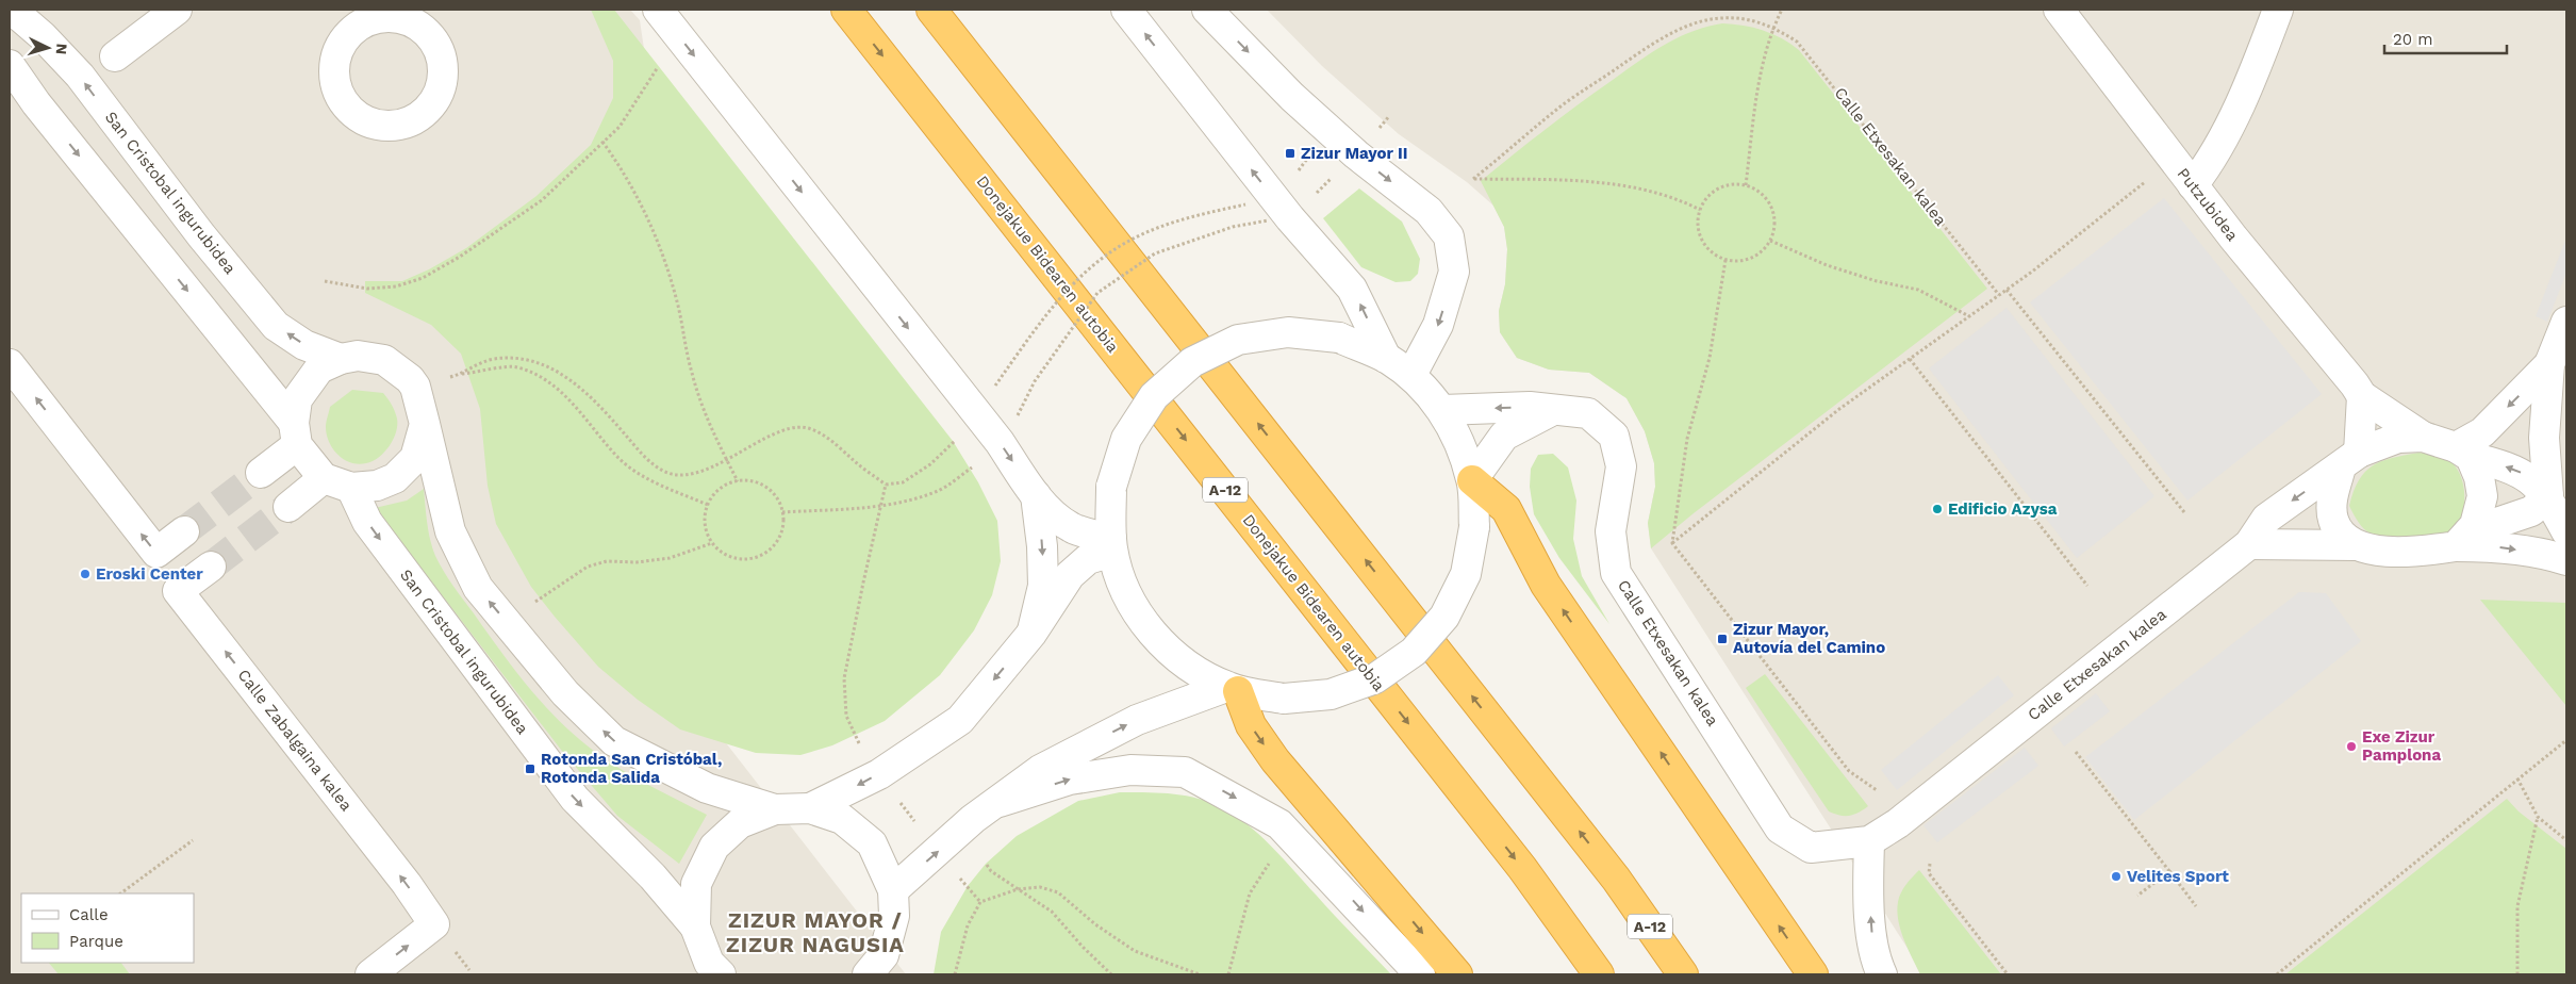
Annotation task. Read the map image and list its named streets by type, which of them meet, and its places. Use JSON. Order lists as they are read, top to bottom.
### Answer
{
  "streets": {
    "highway": ["Donejakue Bidearen autobia", "A-12"],
    "street": [
      "Calle Etxesakan kalea",
      "San Cristobal ingurubidea",
      "Putzubidea",
      "Calle Zabalgaina kalea"
    ]
  },
  "crossings": [
    ["Calle Etxesakan kalea", "Putzubidea"]
  ],
  "one_way": ["Calle Zabalgaina kalea"],
  "districts": ["ZIZUR MAYOR / ZIZUR NAGUSIA"],
  "places": {
    "transit": ["Zizur Mayor II", "Zizur Mayor, Autovía del Camino", "Rotonda San Cristóbal, Rotonda Salida"],
    "other": [
      "Edificio Azysa",
      "Eroski Center",
      "Exe Zizur Pamplona",
      "Velites Sport"
    ]
  },
  "legend": ["Calle", "Parque"],
  "scale_bar": "20 m",
  "north": "right"
}
